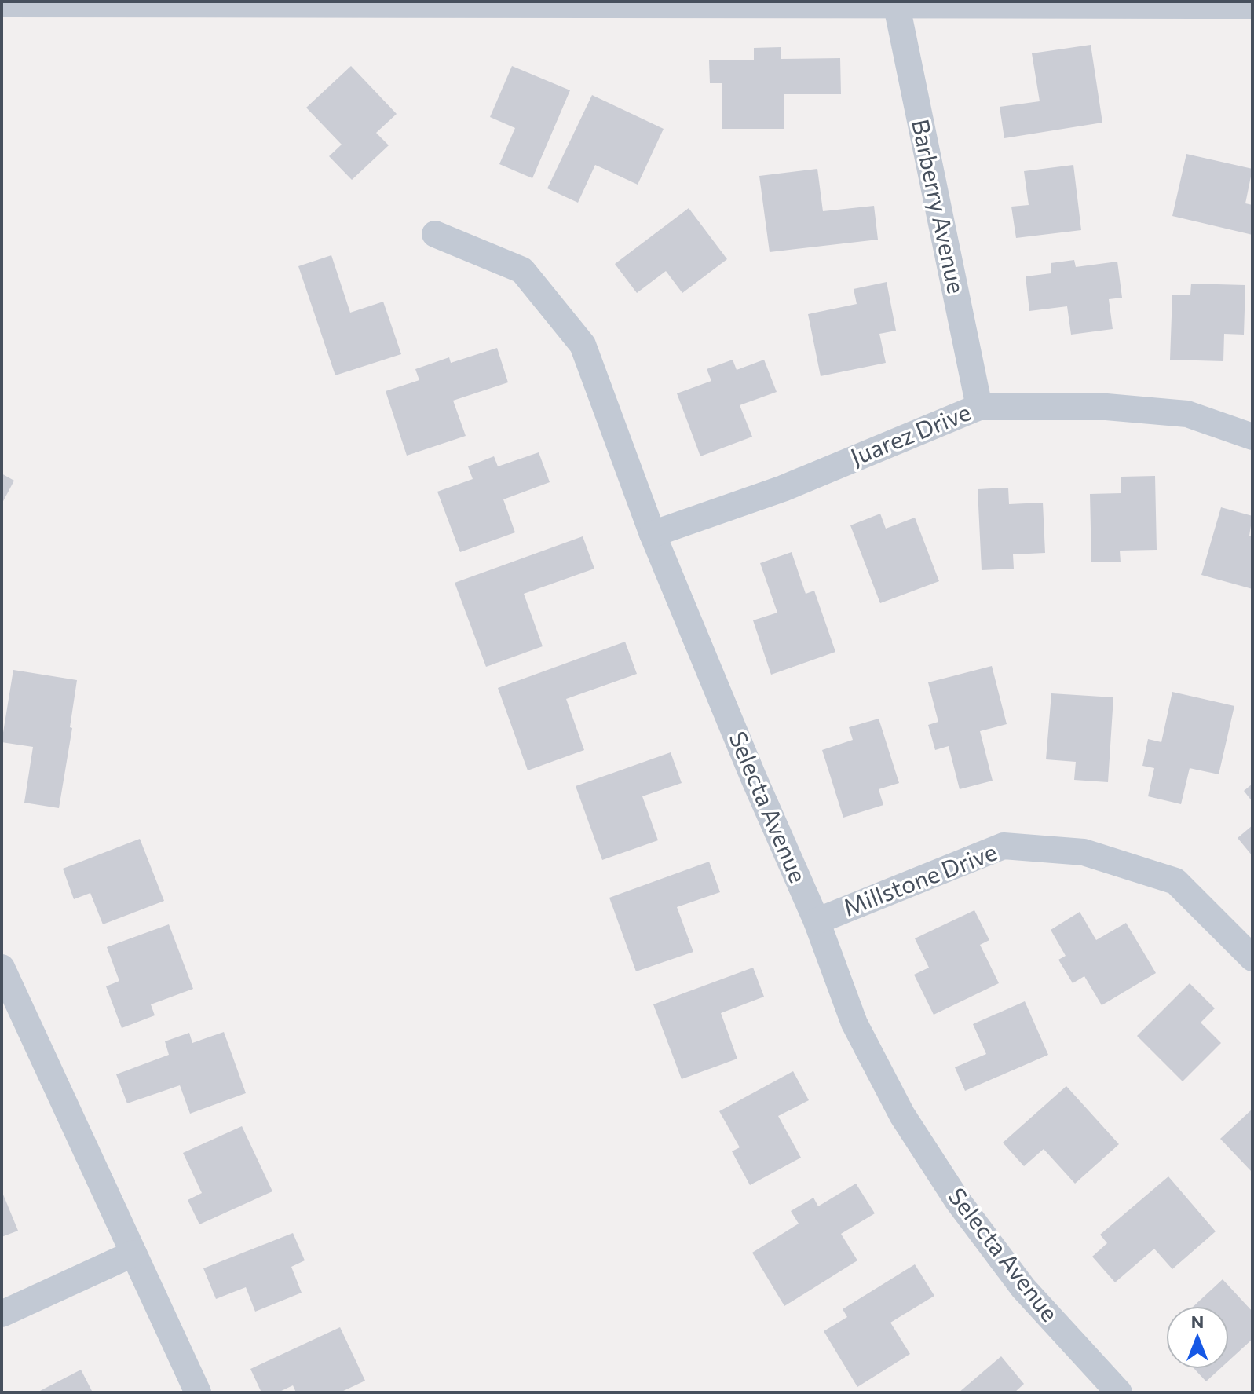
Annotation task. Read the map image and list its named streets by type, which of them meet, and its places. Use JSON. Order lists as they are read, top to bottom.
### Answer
{
  "streets": {
    "street": [
      "Barberry Avenue",
      "Juarez Drive",
      "Selecta Avenue",
      "Millstone Drive"
    ]
  },
  "crossings": [
    ["Barberry Avenue", "Juarez Drive"],
    ["Juarez Drive", "Selecta Avenue"],
    ["Selecta Avenue", "Millstone Drive"]
  ],
  "north": "top"
}
